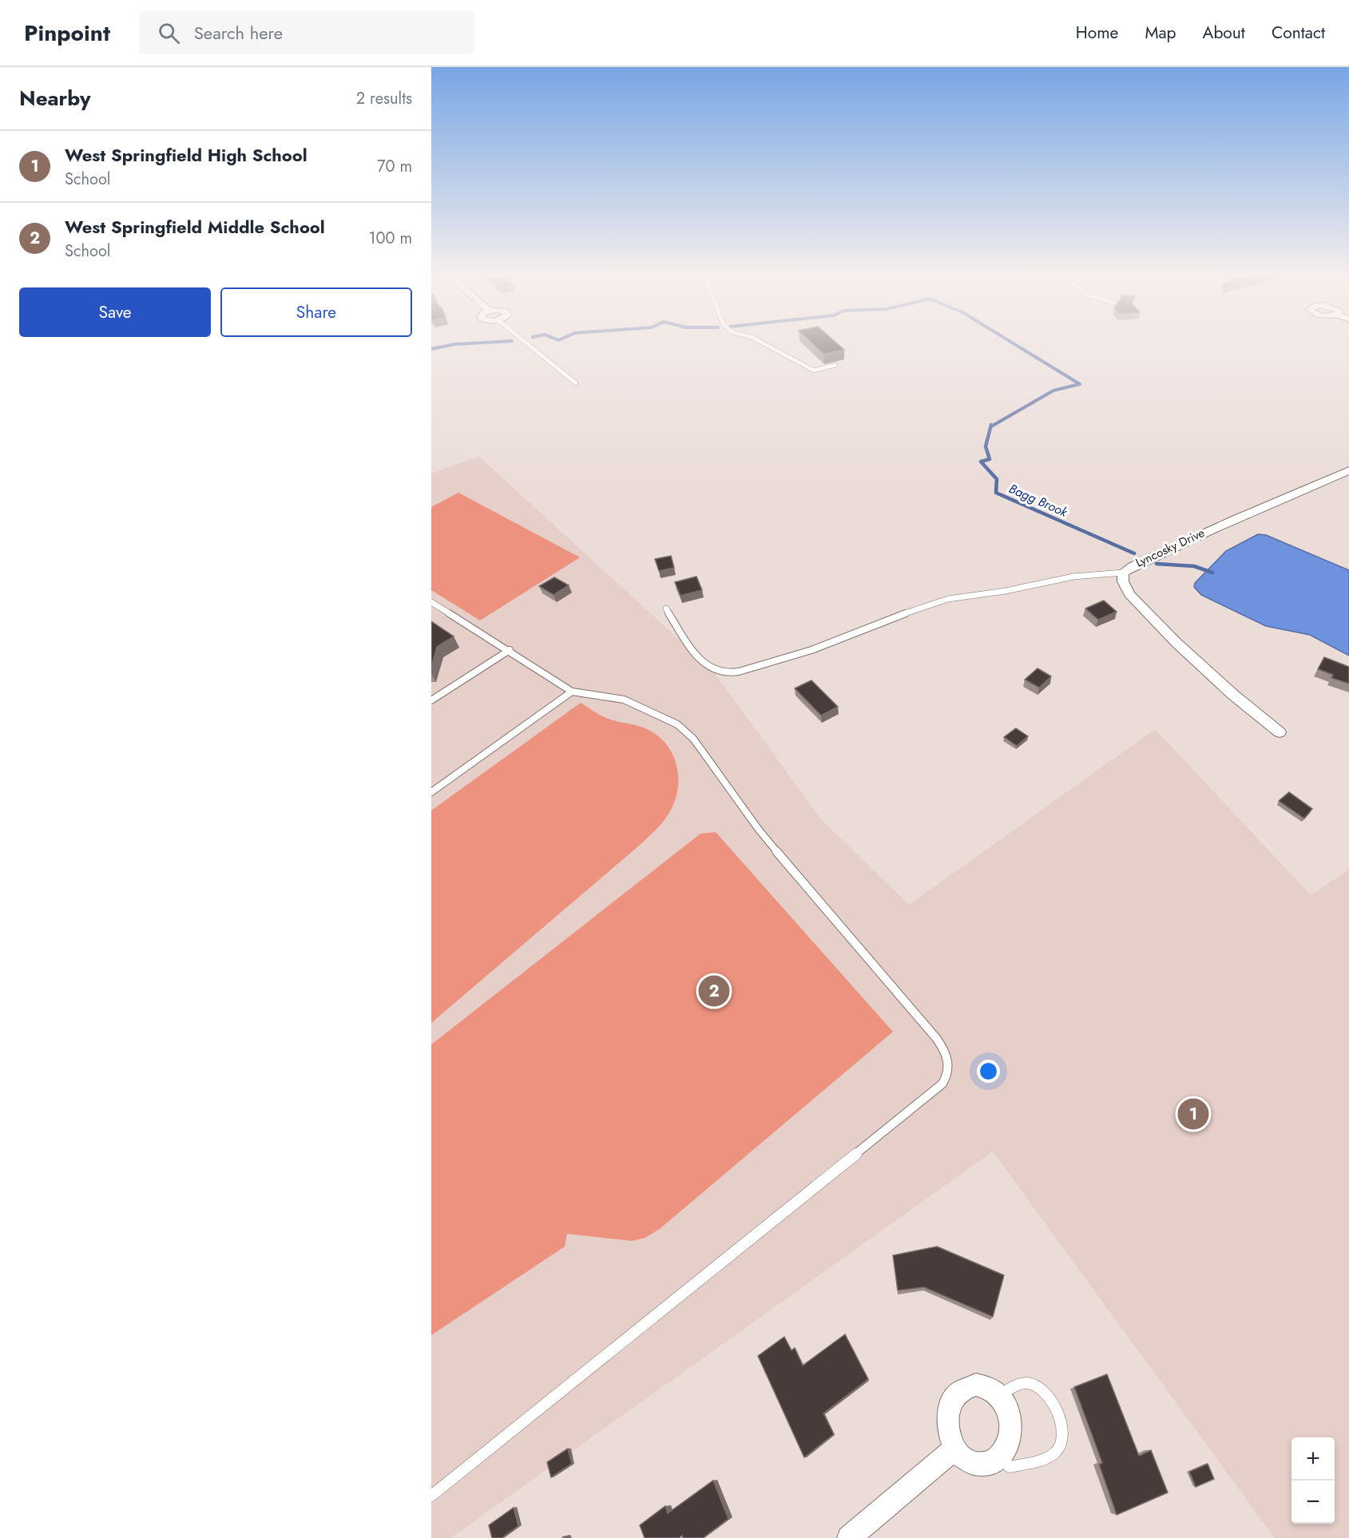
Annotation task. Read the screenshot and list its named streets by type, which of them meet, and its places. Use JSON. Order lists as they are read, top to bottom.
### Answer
{
  "streets": {
    "street": ["Lyncosky Drive"]
  },
  "water": ["Bagg Brook"],
  "page": {
    "header": "Pinpoint",
    "search": "Search here",
    "nav": [
      "Home",
      "Map",
      "About",
      "Contact"
    ],
    "heading": ["Nearby", "2 results"],
    "list": [
      {
        "mark": "1",
        "name": "West Springfield High School",
        "note": "School",
        "value": "70 m"
      },
      {
        "mark": "2",
        "name": "West Springfield Middle School",
        "note": "School",
        "value": "100 m"
      }
    ],
    "buttons": ["Save", "Share"],
    "pins": ["2", "1"],
    "map_buttons": ["+", "−"]
  }
}
